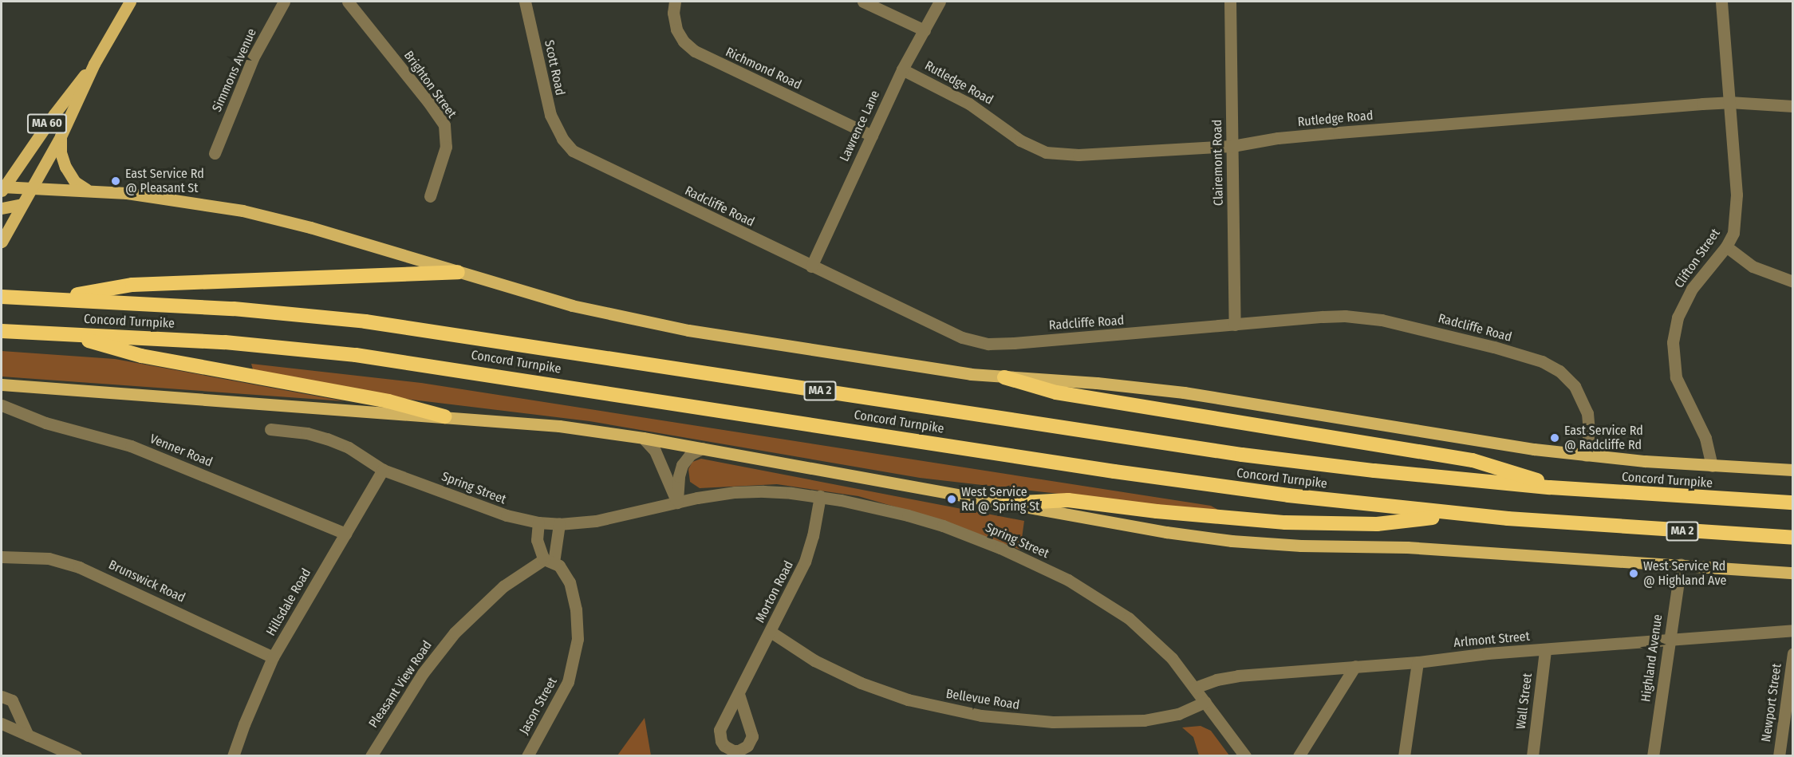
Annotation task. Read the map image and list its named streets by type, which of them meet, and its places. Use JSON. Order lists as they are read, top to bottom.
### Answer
{
  "streets": {
    "highway": ["Concord Turnpike", "MA 2"],
    "main road": ["MA 60"],
    "street": [
      "Scott Road",
      "Richmond Road",
      "Simmons Avenue",
      "Rutledge Road",
      "Brighton Street",
      "Lawrence Lane",
      "Clairemont Road",
      "Radcliffe Road",
      "Clifton Street",
      "Venner Road",
      "Spring Street",
      "Brunswick Road",
      "Morton Road",
      "Hillsdale Road",
      "Arlmont Street",
      "Highland Avenue",
      "Pleasant View Road",
      "Bellevue Road",
      "Wall Street",
      "Newport Street",
      "Jason Street"
    ]
  },
  "crossings": [
    ["Scott Road", "Radcliffe Road"],
    ["Richmond Road", "Lawrence Lane"],
    ["Rutledge Road", "Lawrence Lane"],
    ["Rutledge Road", "Clairemont Road"],
    ["Rutledge Road", "Clifton Street"],
    ["MA 60", "Concord Turnpike"],
    ["Lawrence Lane", "Radcliffe Road"],
    ["Clairemont Road", "Radcliffe Road"],
    ["Radcliffe Road", "Concord Turnpike"],
    ["Clifton Street", "Concord Turnpike"],
    ["Venner Road", "Hillsdale Road"],
    ["Spring Street", "Morton Road"],
    ["Spring Street", "Hillsdale Road"],
    ["Spring Street", "Arlmont Street"],
    ["Spring Street", "Bellevue Road"],
    ["Spring Street", "Jason Street"],
    ["Brunswick Road", "Hillsdale Road"],
    ["Morton Road", "Bellevue Road"],
    ["Arlmont Street", "Highland Avenue"],
    ["Arlmont Street", "Wall Street"],
    ["Pleasant View Road", "Jason Street"]
  ],
  "places": [
    "East Service Rd @ Pleasant St",
    "East Service Rd @ Radcliffe Rd",
    "West Service Rd @ Spring St",
    "West Service Rd @ Highland Ave"
  ]
}
